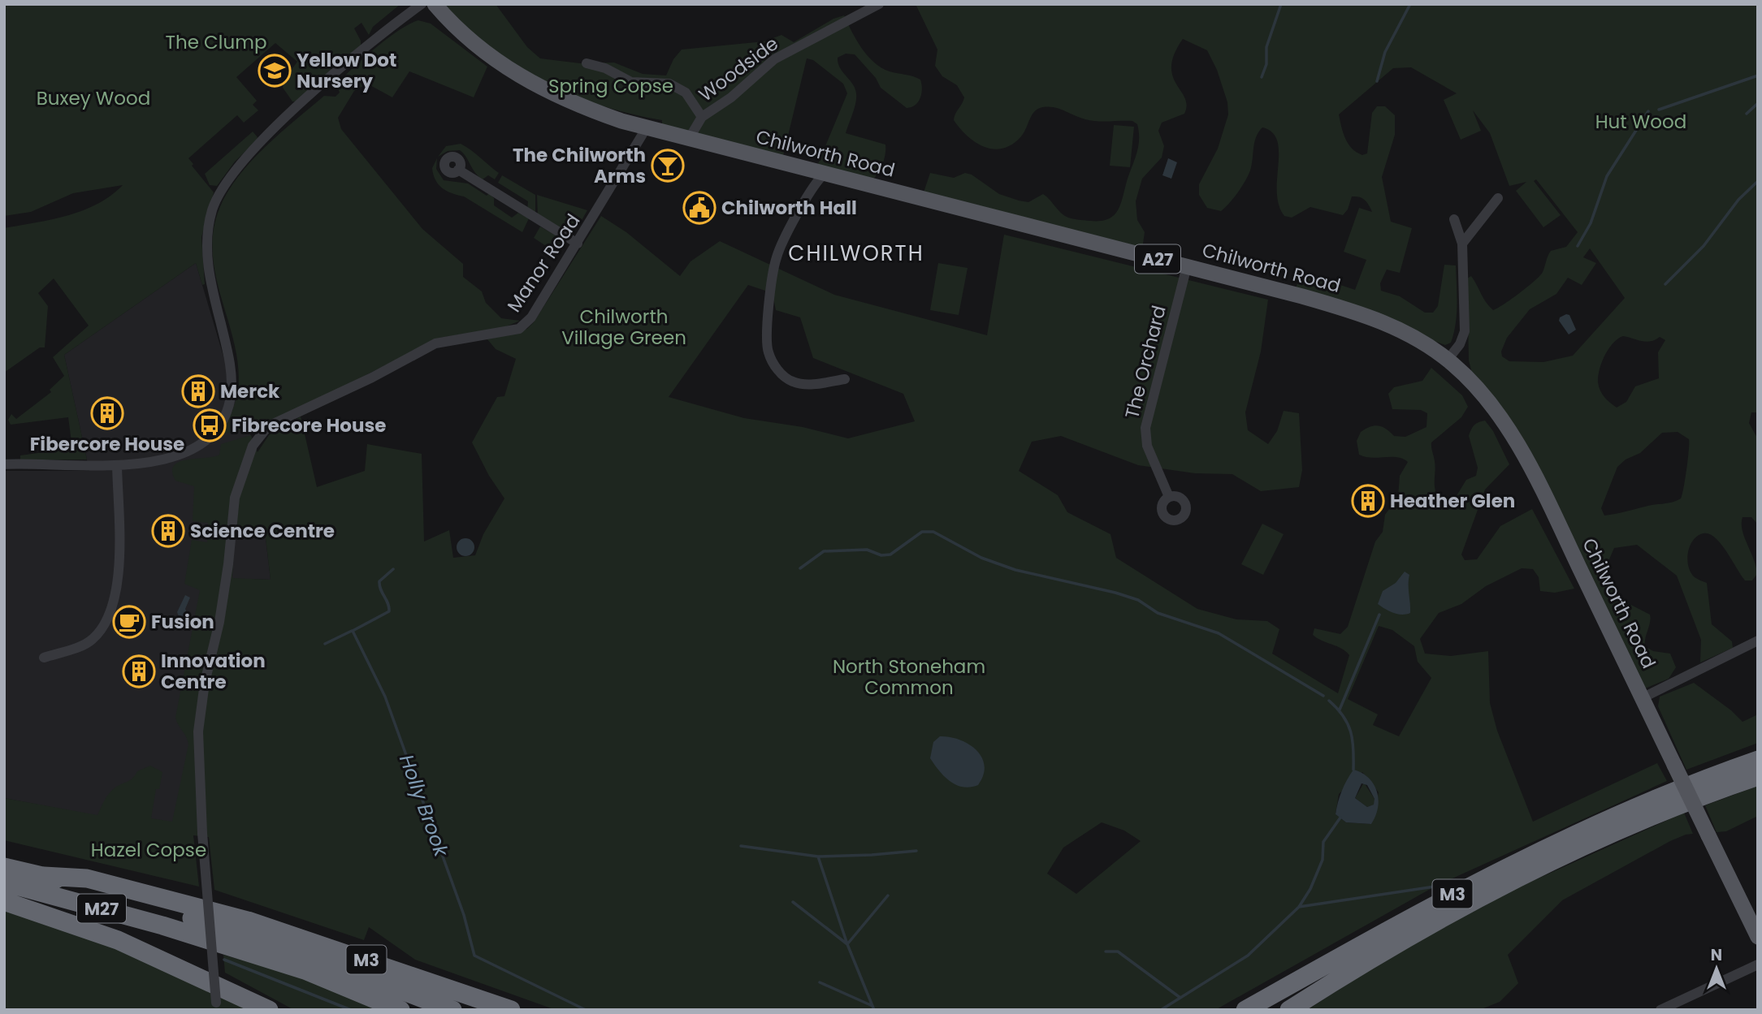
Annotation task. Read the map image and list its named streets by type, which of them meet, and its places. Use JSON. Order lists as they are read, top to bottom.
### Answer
{
  "streets": {
    "highway": ["M3", "M27"],
    "main road": ["Chilworth Road", "A27"],
    "street": ["Woodside", "Manor Road", "The Orchard"]
  },
  "crossings": [
    ["Woodside", "Chilworth Road"],
    ["Chilworth Road", "Manor Road"],
    ["Chilworth Road", "The Orchard"],
    ["M3", "M27"]
  ],
  "districts": ["CHILWORTH"],
  "water": ["Holly Brook"],
  "parks": [
    "The Clump",
    "Spring Copse",
    "Buxey Wood",
    "Hut Wood",
    "Chilworth Village Green",
    "North Stoneham Common",
    "Hazel Copse"
  ],
  "places": {
    "school or university": ["Yellow Dot Nursery"],
    "bar": ["The Chilworth Arms"],
    "public building": ["Chilworth Hall"],
    "building": [
      "Merck",
      "Fibercore House",
      "Heather Glen",
      "Science Centre",
      "Innovation Centre"
    ],
    "bus stop": ["Fibrecore House"],
    "cafe": ["Fusion"]
  },
  "north": "top"
}
